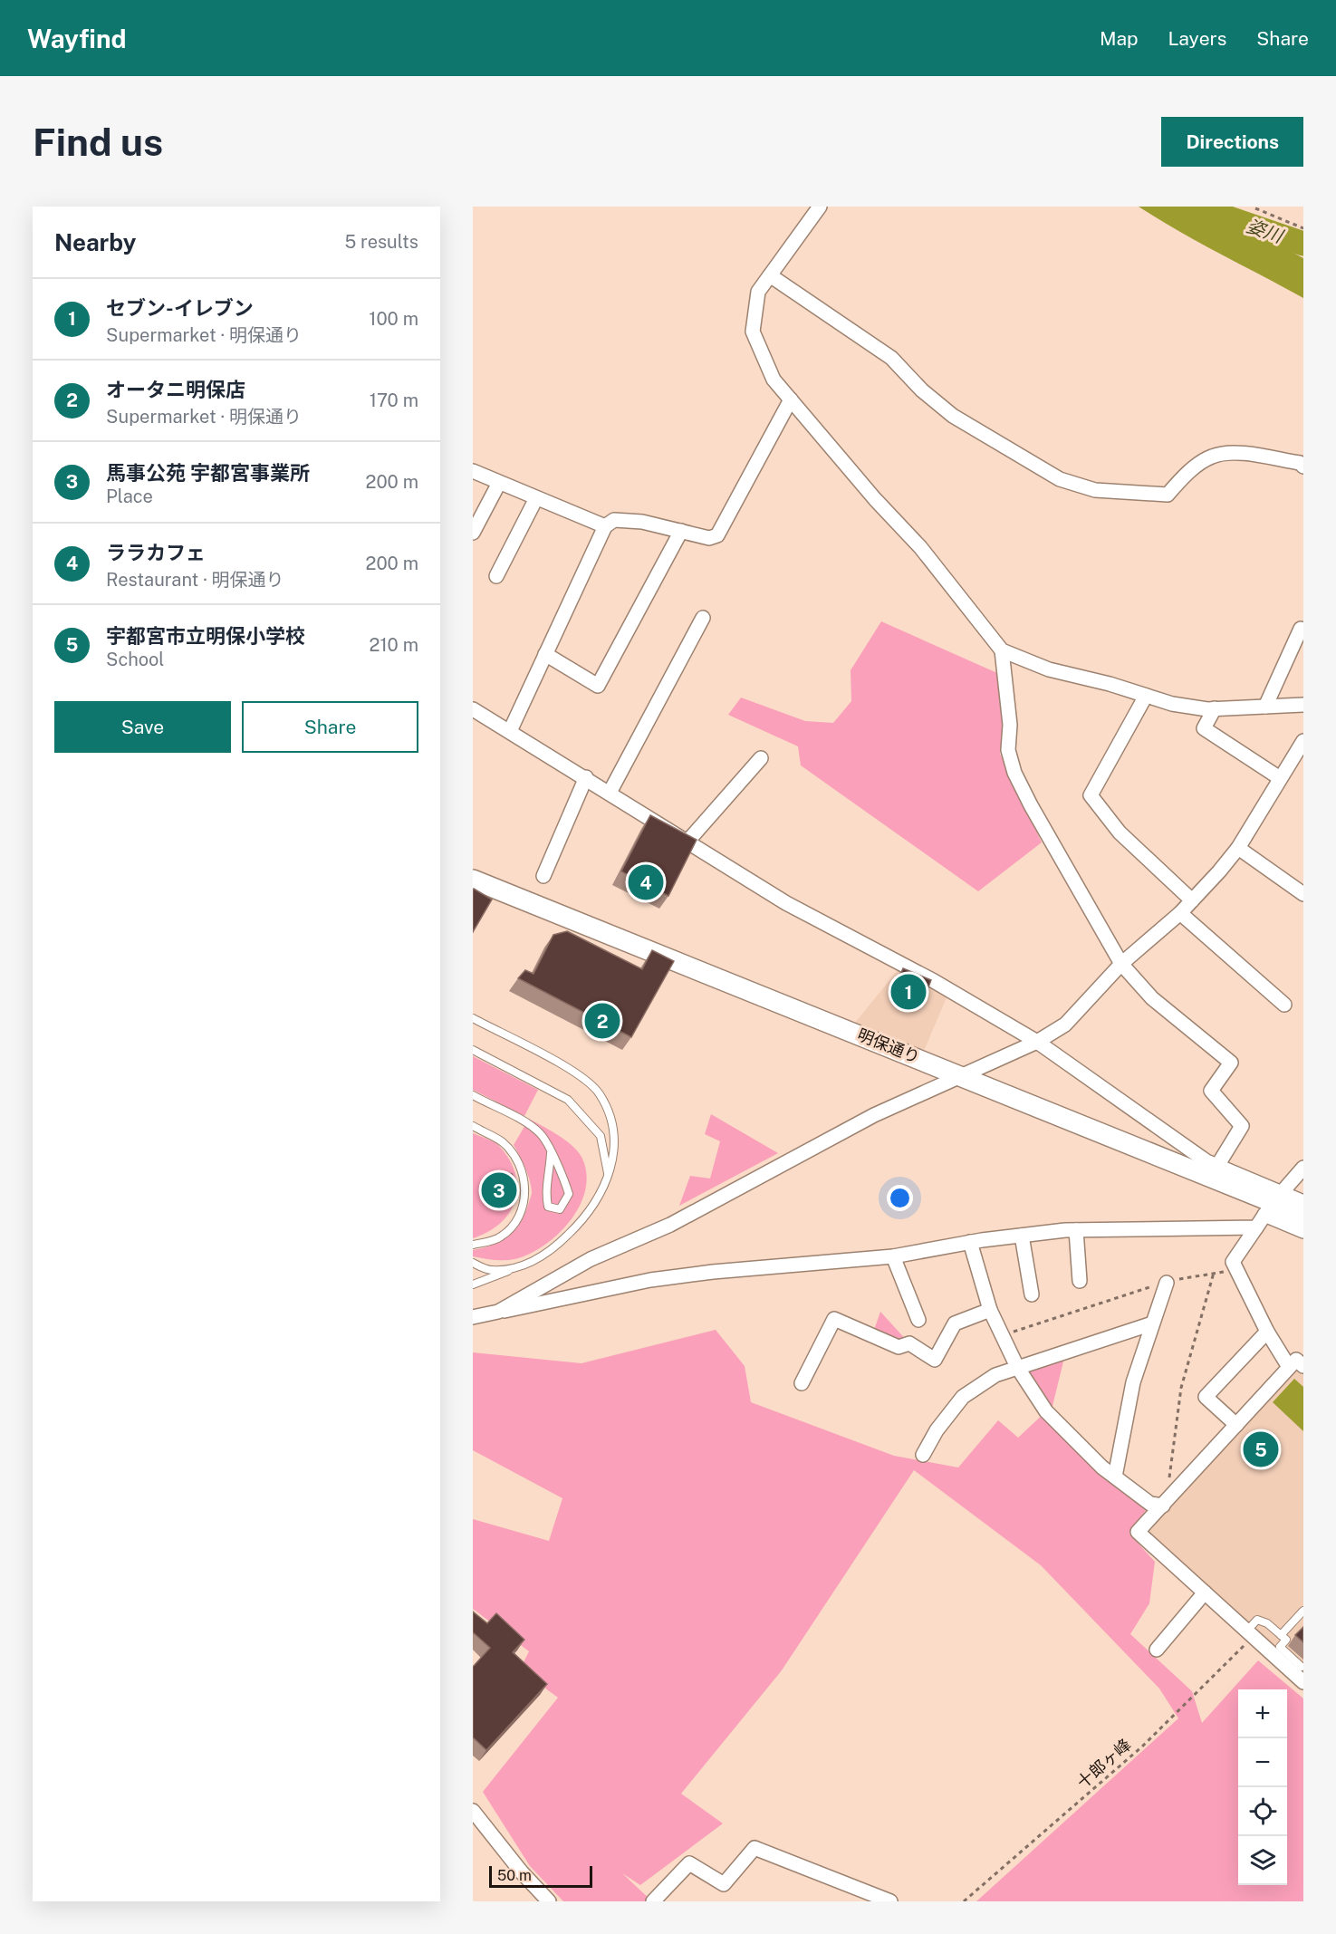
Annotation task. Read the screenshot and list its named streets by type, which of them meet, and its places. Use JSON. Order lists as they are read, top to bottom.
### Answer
{
  "streets": {
    "street": ["明保通り"],
    "path": ["十郎ヶ峰"]
  },
  "water": ["姿川"],
  "scale_bar": "50 m",
  "page": {
    "header": "Wayfind",
    "nav": ["Map", "Layers", "Share"],
    "buttons": [
      "Directions",
      ["Save", "Share"]
    ],
    "title": "Find us",
    "heading": ["Nearby", "5 results"],
    "list": [
      {
        "mark": "1",
        "name": "セブン-イレブン",
        "note": "Supermarket · 明保通り",
        "value": "100 m"
      },
      {
        "mark": "2",
        "name": "オータニ明保店",
        "note": "Supermarket · 明保通り",
        "value": "170 m"
      },
      {
        "mark": "3",
        "name": "馬事公苑 宇都宮事業所",
        "note": "Place",
        "value": "200 m"
      },
      {
        "mark": "4",
        "name": "ララカフェ",
        "note": "Restaurant · 明保通り",
        "value": "200 m"
      },
      {
        "mark": "5",
        "name": "宇都宮市立明保小学校",
        "note": "School",
        "value": "210 m"
      }
    ],
    "pins": [
      "4",
      "1",
      "2",
      "3",
      "5"
    ],
    "map_buttons": ["+", "−"],
    "scale": "50 m"
  }
}
